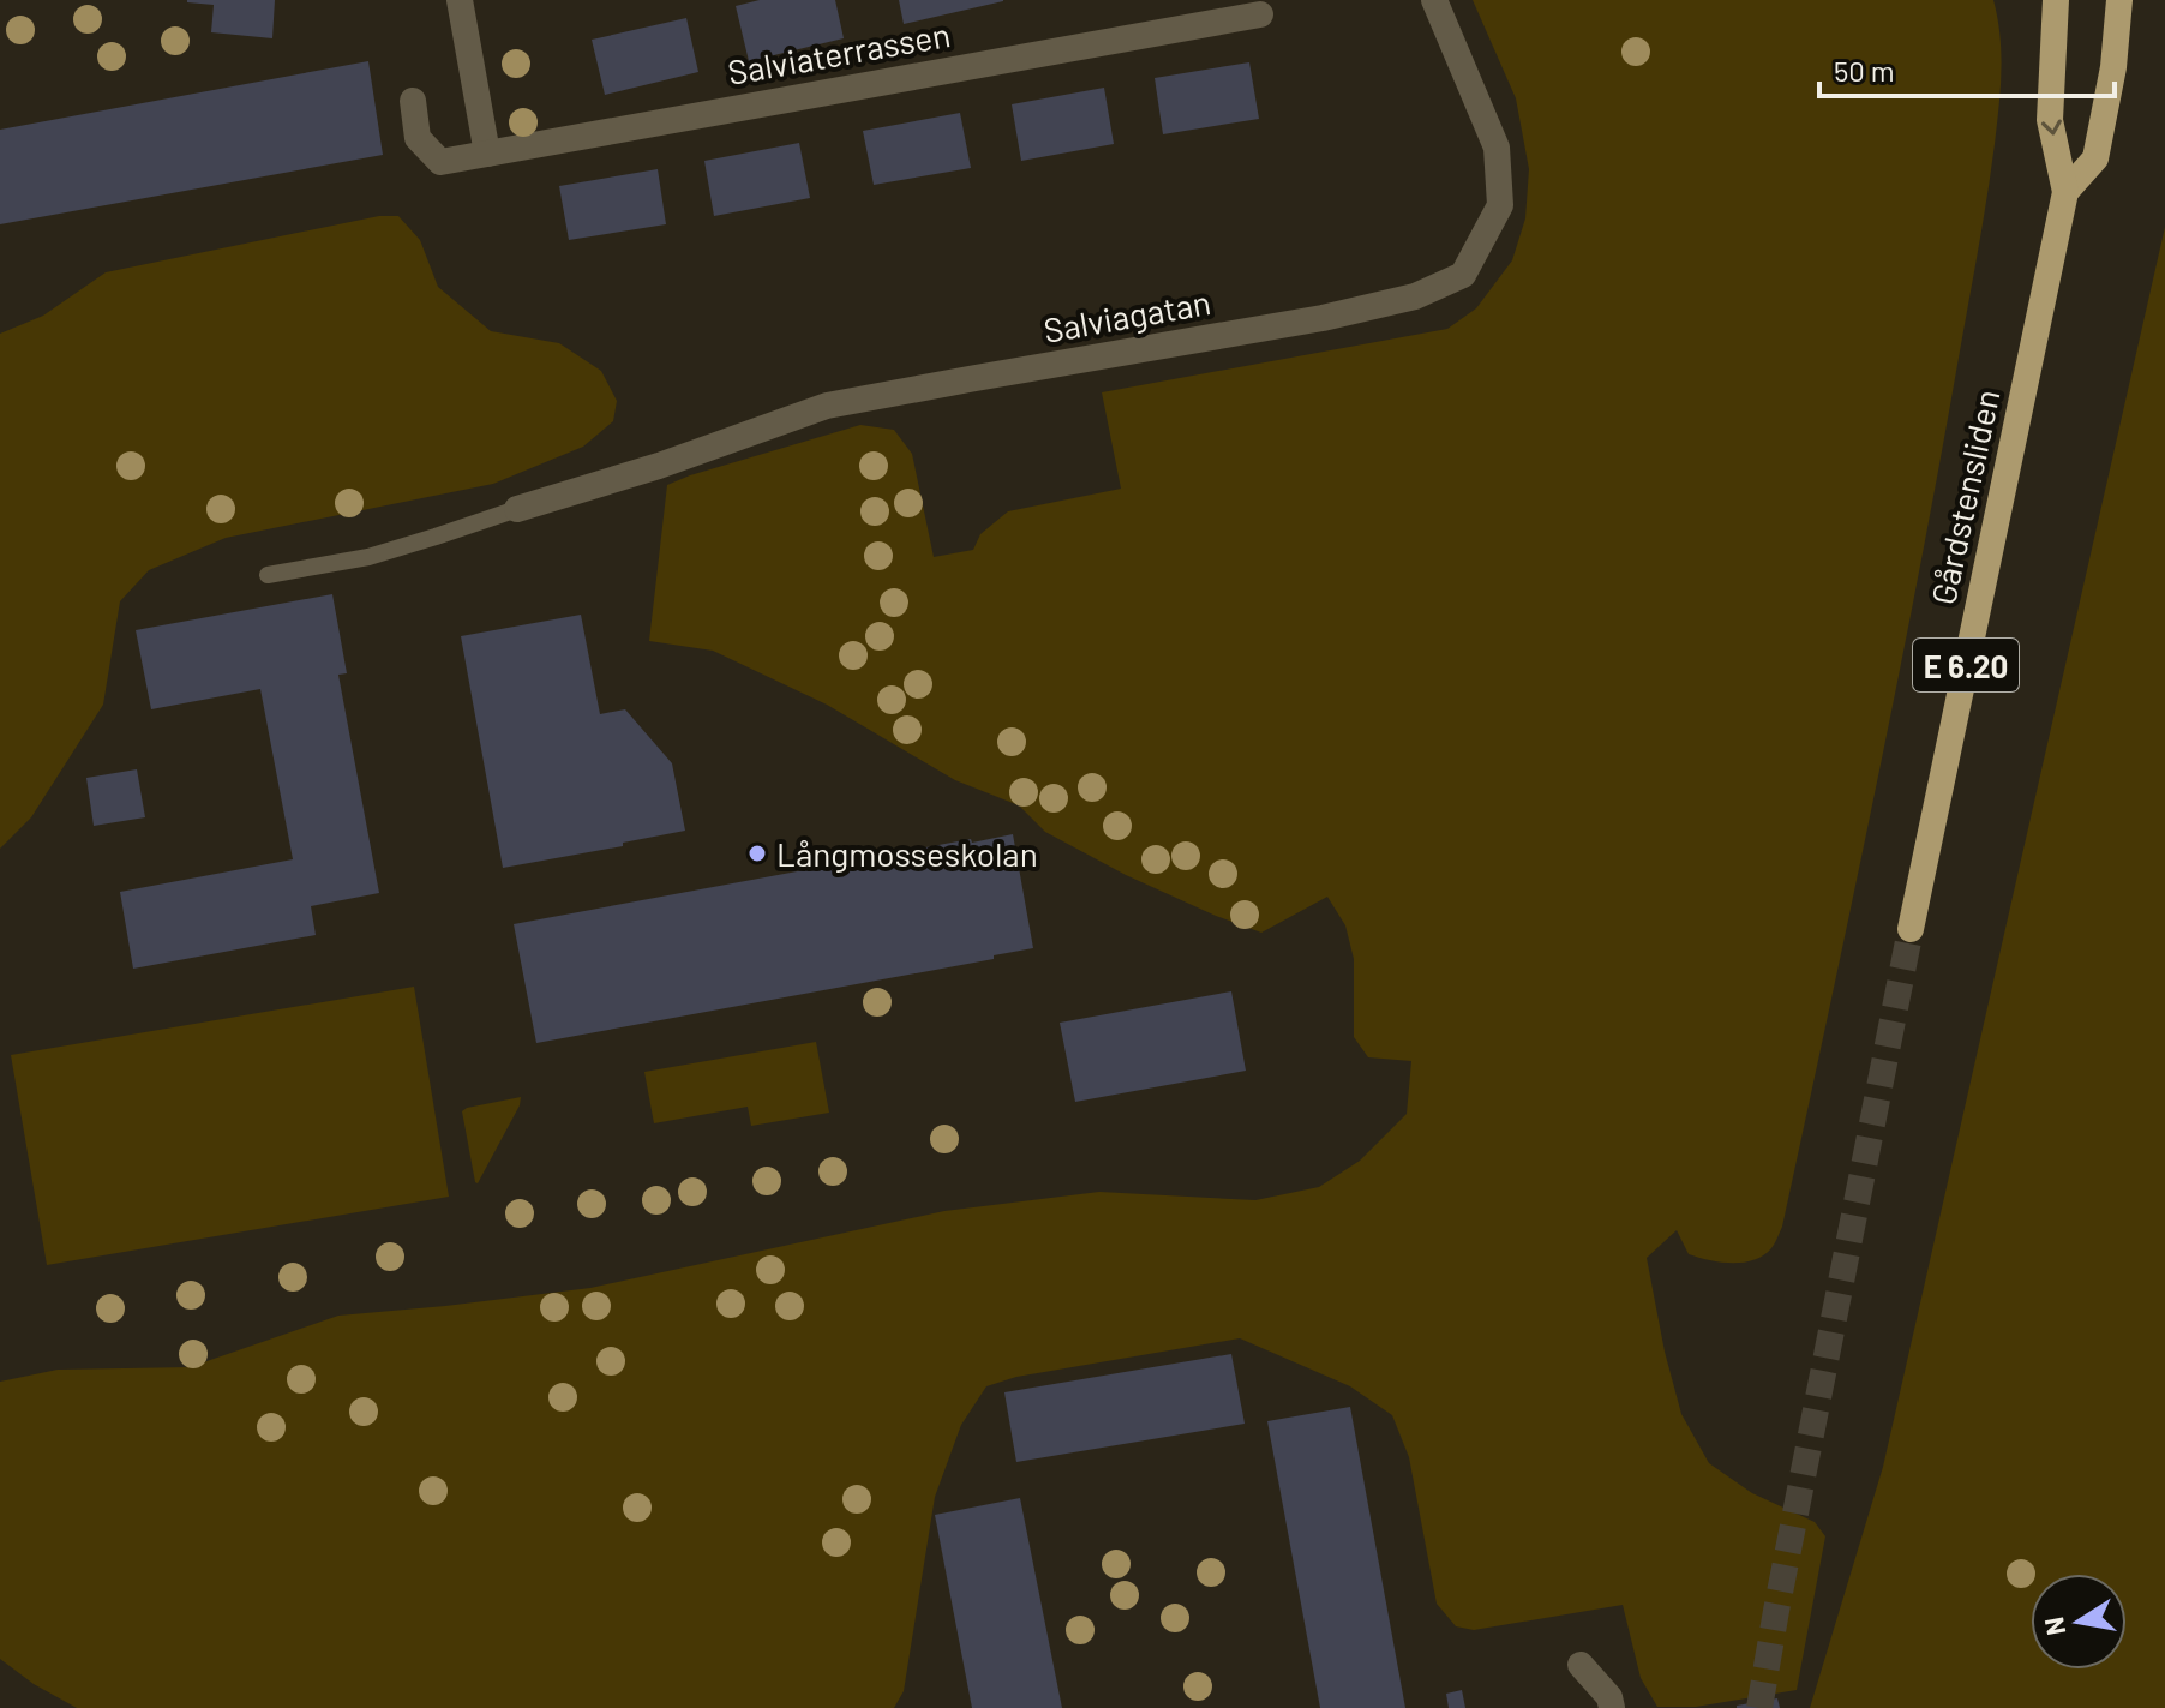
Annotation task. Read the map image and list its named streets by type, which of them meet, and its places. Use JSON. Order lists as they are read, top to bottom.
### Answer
{
  "streets": {
    "highway": ["Gårdstensliden", "E 6.20"],
    "street": ["Salviaterrassen", "Salviagatan"]
  },
  "places": ["Långmosseskolan"],
  "scale_bar": "50 m",
  "north": "left"
}
